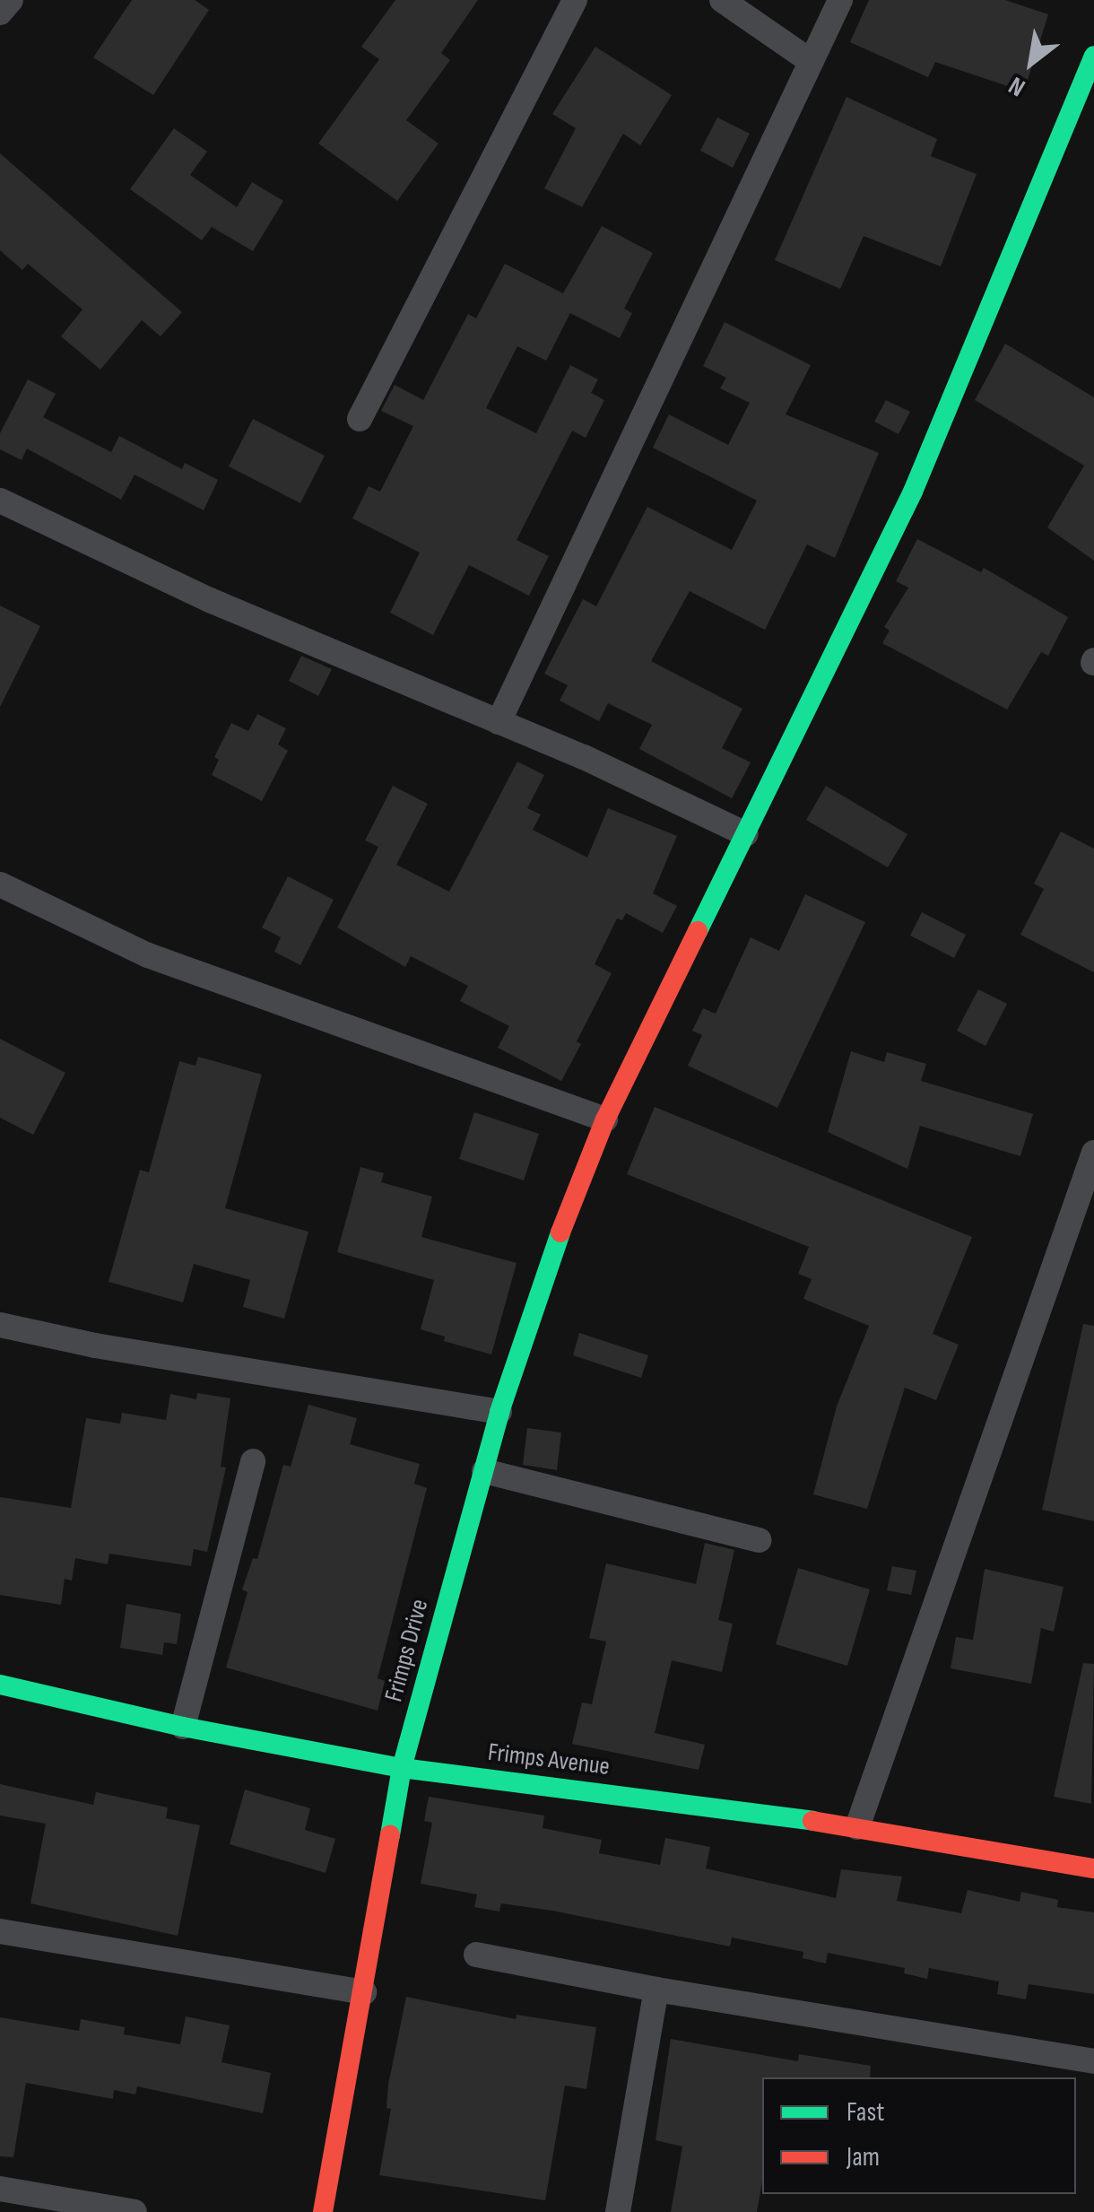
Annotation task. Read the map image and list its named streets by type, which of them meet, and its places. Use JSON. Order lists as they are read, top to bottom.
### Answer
{
  "streets": {
    "street": ["Frimps Drive", "Frimps Avenue"]
  },
  "crossings": [
    ["Frimps Drive", "Frimps Avenue"]
  ],
  "legend": ["Fast", "Jam"],
  "north": "bottom left"
}
